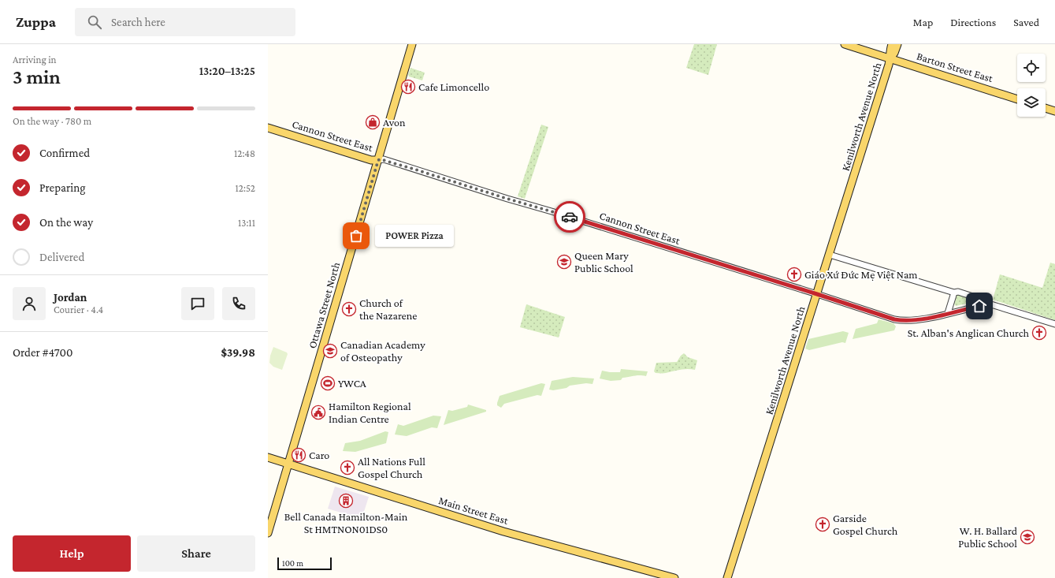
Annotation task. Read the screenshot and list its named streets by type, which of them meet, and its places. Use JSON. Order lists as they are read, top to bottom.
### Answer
{
  "streets": {
    "main road": [
      "Barton Street East",
      "Kenilworth Avenue North",
      "Cannon Street East",
      "Ottawa Street North",
      "Main Street East"
    ]
  },
  "crossings": [
    ["Barton Street East", "Kenilworth Avenue North"],
    ["Kenilworth Avenue North", "Cannon Street East"],
    ["Cannon Street East", "Ottawa Street North"],
    ["Ottawa Street North", "Main Street East"]
  ],
  "places": {
    "restaurant": ["Cafe Limoncello", "Caro"],
    "shop": ["Avon"],
    "other": ["POWER Pizza"],
    "school or university": ["Queen Mary Public School", "Canadian Academy of Osteopathy", "W. H. Ballard Public School"],
    "church": [
      "Giáo Xứ Đức Mẹ Việt Nam",
      "Church of the Nazarene",
      "St. Alban's Anglican Church",
      "All Nations Full Gospel Church",
      "Garside Gospel Church"
    ],
    "sports": ["YWCA"],
    "public building": ["Hamilton Regional Indian Centre"],
    "building": ["Bell Canada Hamilton-Main St HMTNON01DS0"]
  },
  "scale_bar": "100 m",
  "page": {
    "header": "Zuppa",
    "search": "Search here",
    "nav": ["Map", "Directions", "Saved"],
    "heading": ["3 min", "Arriving in", "13:20–13:25"],
    "panel": [
      "Jordan",
      "Courier · 4.4",
      "Order #4700",
      "$39.98"
    ],
    "bar": "On the way · 780 m",
    "list": [
      ["Confirmed", "12:48"],
      ["Preparing", "12:52"],
      ["On the way", "13:11"],
      "Delivered"
    ],
    "bubble": "POWER Pizza",
    "buttons": ["Help", "Share"],
    "scale": "100 m"
  }
}
